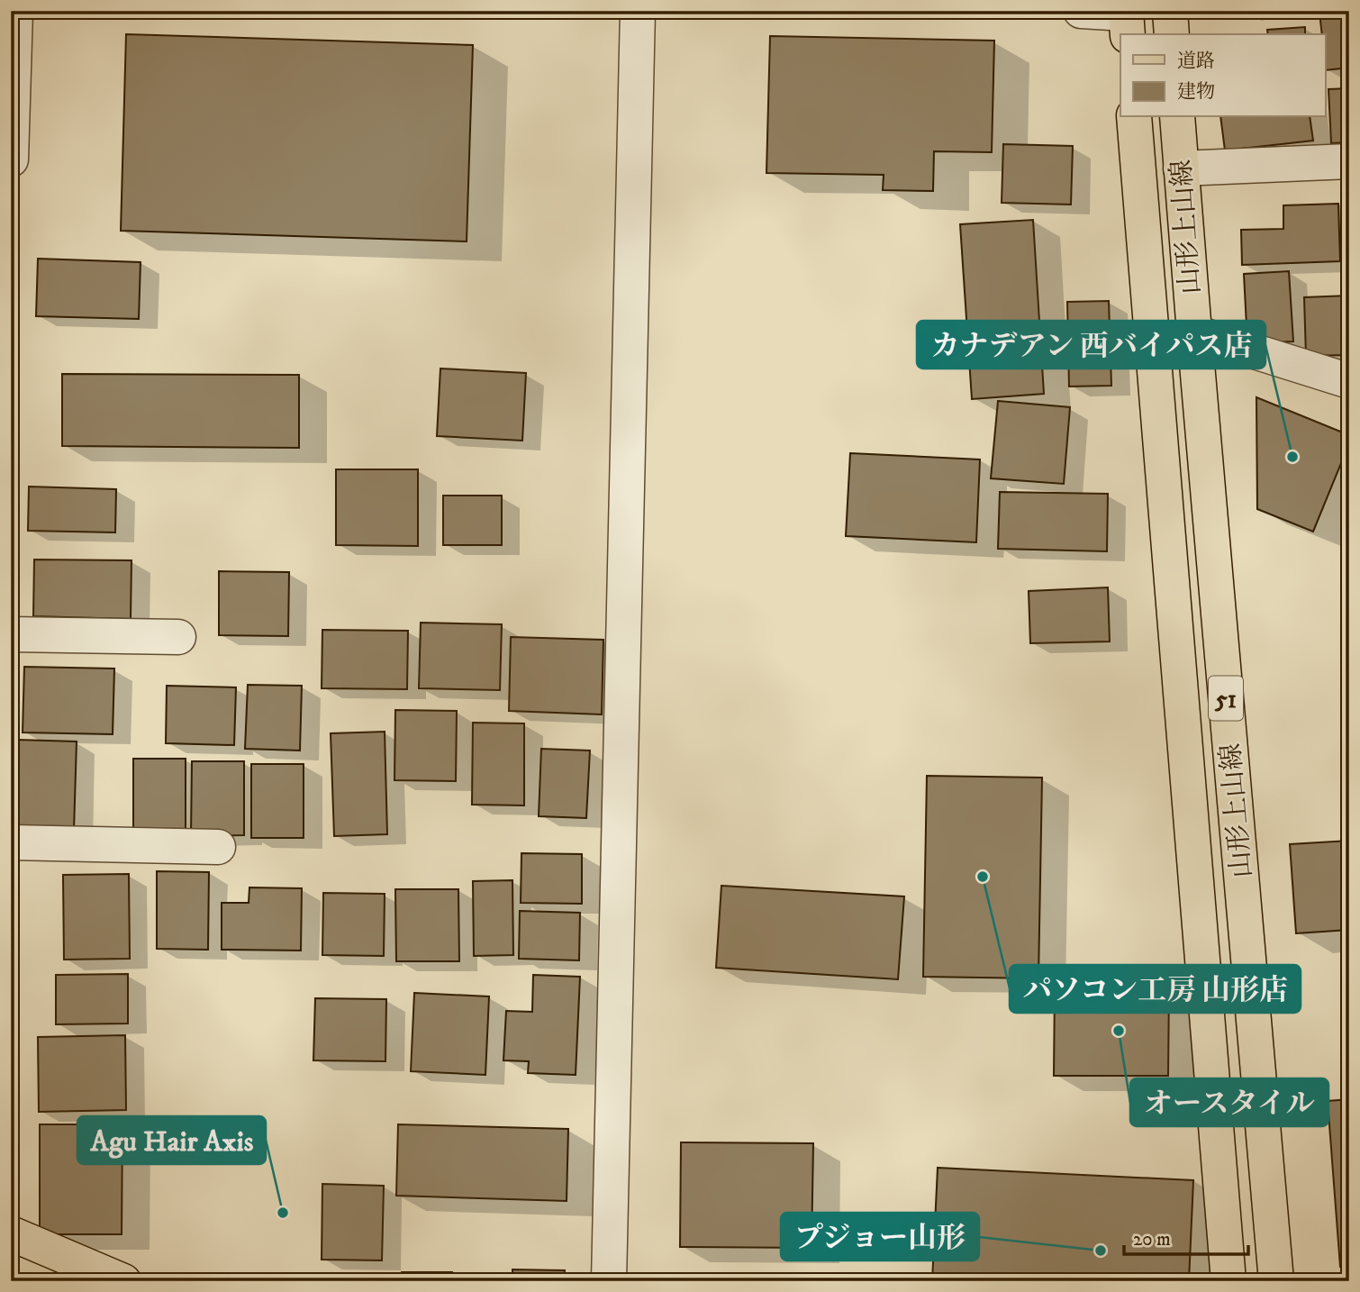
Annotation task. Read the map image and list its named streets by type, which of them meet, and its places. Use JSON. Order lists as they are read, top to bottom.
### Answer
{
  "streets": {
    "main road": ["山形上山線", "51"]
  },
  "places": [
    "カナデアン 西バイパス店",
    "パソコン工房 山形店",
    "オースタイル",
    "Agu Hair Axis",
    "プジョー山形"
  ],
  "legend": ["道路", "建物"],
  "scale_bar": "20 m"
}
